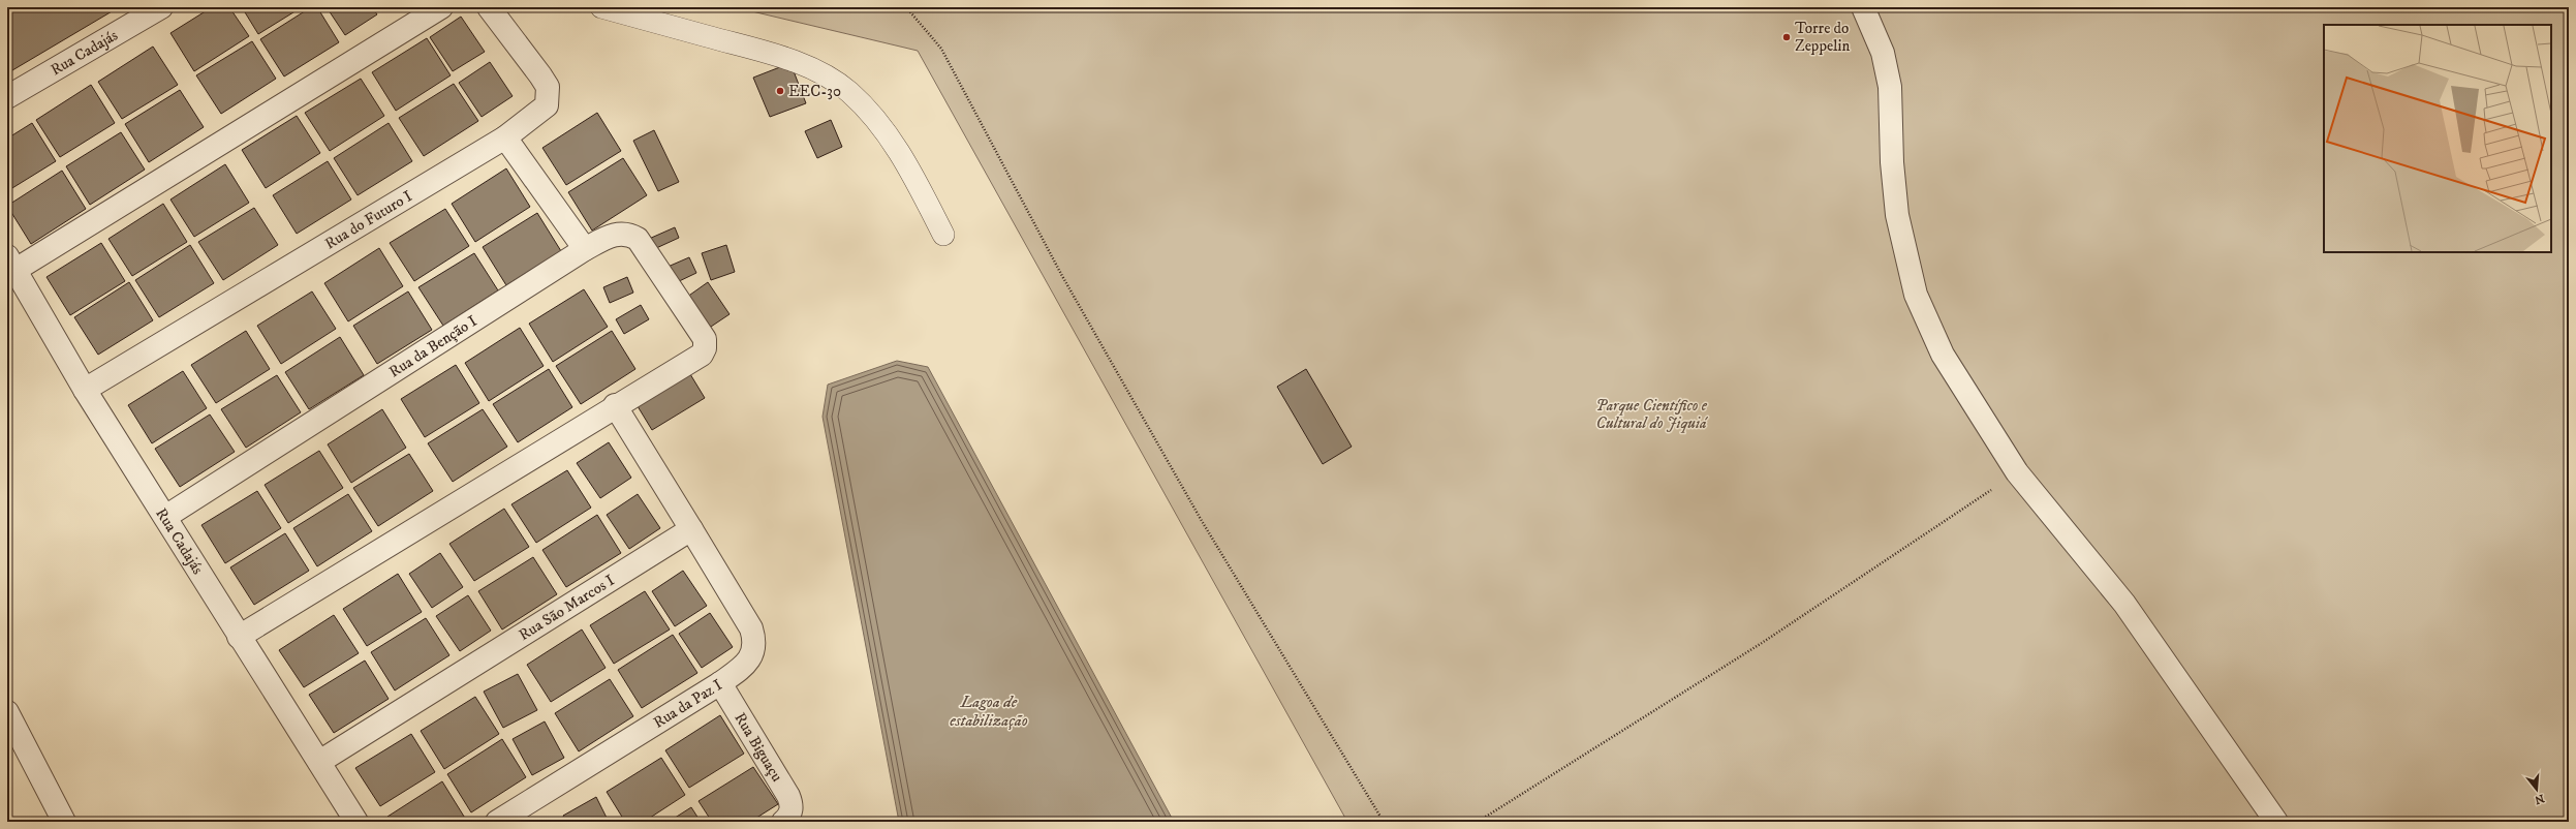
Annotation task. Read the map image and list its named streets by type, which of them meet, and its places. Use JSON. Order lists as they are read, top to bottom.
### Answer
{
  "streets": {
    "street": [
      "Rua Cadajás",
      "Rua do Futuro I",
      "Rua da Benção I",
      "Rua São Marcos I",
      "Rua da Paz I",
      "Rua Biguaçu"
    ]
  },
  "crossings": [
    ["Rua Cadajás", "Rua do Futuro I"],
    ["Rua Cadajás", "Rua da Benção I"],
    ["Rua Cadajás", "Rua São Marcos I"],
    ["Rua São Marcos I", "Rua da Paz I"],
    ["Rua da Paz I", "Rua Biguaçu"]
  ],
  "water": ["Lagoa de estabilização"],
  "parks": ["Parque Científico e Cultural do Jiquiá"],
  "places": ["Torre do Zeppelin", "EEC-30"],
  "north": "bottom"
}
